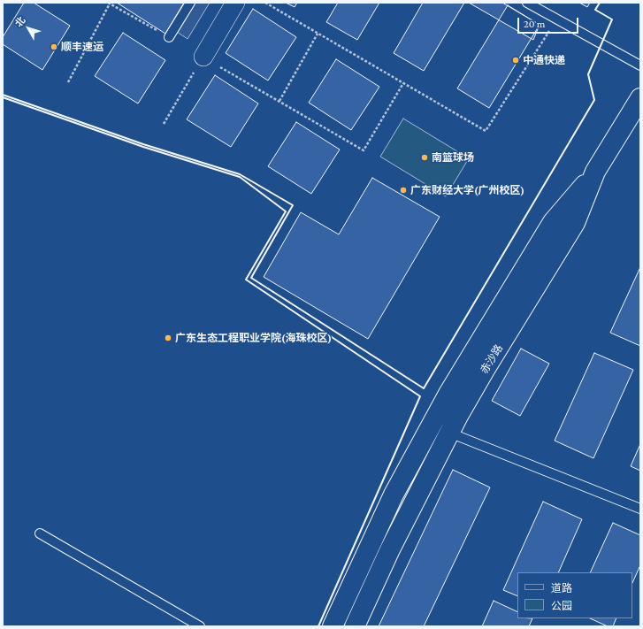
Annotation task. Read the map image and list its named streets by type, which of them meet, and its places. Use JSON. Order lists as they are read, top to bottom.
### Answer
{
  "streets": {
    "main road": ["赤沙路"]
  },
  "places": [
    "顺丰速运",
    "中通快递",
    "南篮球场",
    "广东财经大学(广州校区)",
    "广东生态工程职业学院(海珠校区)"
  ],
  "legend": ["道路", "公园"],
  "scale_bar": "20 m",
  "north": "top left"
}
